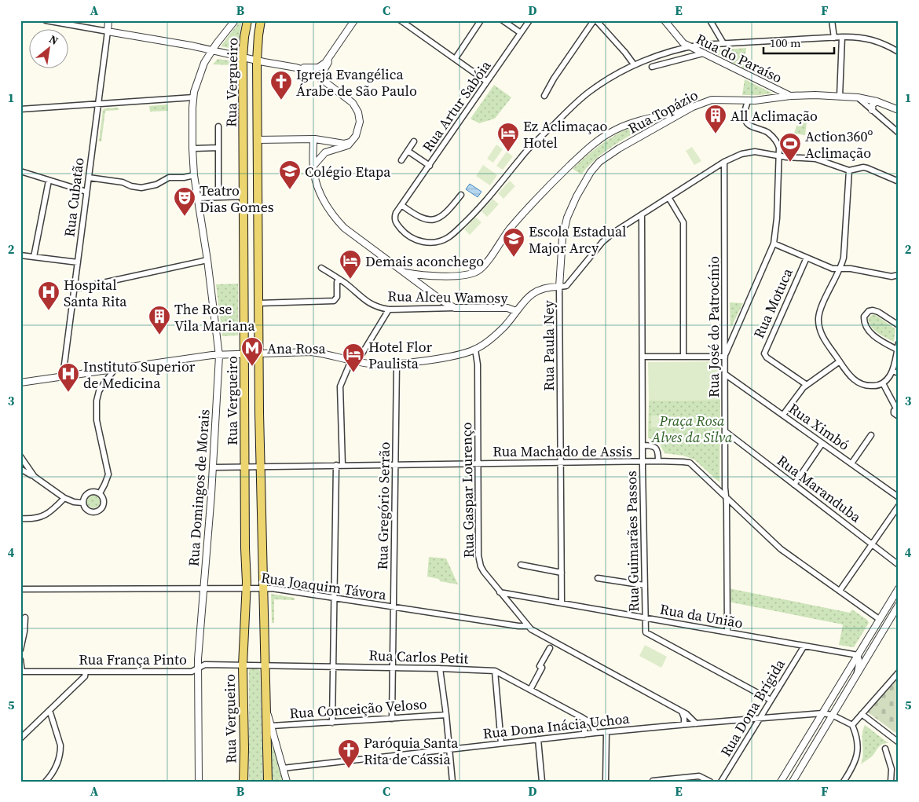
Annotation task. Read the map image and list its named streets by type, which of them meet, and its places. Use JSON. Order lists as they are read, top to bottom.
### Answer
{
  "streets": {
    "main road": ["Rua Vergueiro"],
    "street": [
      "Rua do Paraíso",
      "Rua Artur Sabóia",
      "Rua Topázio",
      "Rua Cubatão",
      "Rua Alceu Wamosy",
      "Rua Motuca",
      "Rua José do Patrocínio",
      "Rua Paula Ney",
      "Rua Ximbó",
      "Rua Machado de Assis",
      "Rua Domingos de Morais",
      "Rua Maranduba",
      "Rua Gaspar Lourenço",
      "Rua Gregório Serrão",
      "Rua Guimarães Passos",
      "Rua Joaquim Távora",
      "Rua da União",
      "Rua Carlos Petit",
      "Rua França Pinto",
      "Rua Dona Brígida",
      "Rua Conceição Veloso",
      "Rua Dona Inácia Uchoa"
    ]
  },
  "crossings": [
    ["Rua do Paraíso", "Rua Topázio"],
    ["Rua Vergueiro", "Rua Machado de Assis"],
    ["Rua Vergueiro", "Rua Joaquim Távora"],
    ["Rua Vergueiro", "Rua Carlos Petit"],
    ["Rua Vergueiro", "Rua França Pinto"],
    ["Rua Vergueiro", "Rua Conceição Veloso"],
    ["Rua Vergueiro", "Rua Dona Inácia Uchoa"],
    ["Rua Topázio", "Rua Paula Ney"],
    ["Rua José do Patrocínio", "Rua Paula Ney"],
    ["Rua José do Patrocínio", "Rua Ximbó"],
    ["Rua José do Patrocínio", "Rua Machado de Assis"],
    ["Rua José do Patrocínio", "Rua Maranduba"],
    ["Rua José do Patrocínio", "Rua da União"],
    ["Rua Paula Ney", "Rua Machado de Assis"],
    ["Rua Paula Ney", "Rua Guimarães Passos"],
    ["Rua Paula Ney", "Rua da União"],
    ["Rua Machado de Assis", "Rua Domingos de Morais"],
    ["Rua Machado de Assis", "Rua Gaspar Lourenço"],
    ["Rua Machado de Assis", "Rua Gregório Serrão"],
    ["Rua Machado de Assis", "Rua Guimarães Passos"],
    ["Rua Domingos de Morais", "Rua Joaquim Távora"],
    ["Rua Domingos de Morais", "Rua França Pinto"],
    ["Rua Gaspar Lourenço", "Rua Joaquim Távora"],
    ["Rua Gaspar Lourenço", "Rua da União"],
    ["Rua Gaspar Lourenço", "Rua Dona Inácia Uchoa"],
    ["Rua Gregório Serrão", "Rua Joaquim Távora"],
    ["Rua Gregório Serrão", "Rua Carlos Petit"],
    ["Rua Gregório Serrão", "Rua Conceição Veloso"],
    ["Rua Guimarães Passos", "Rua da União"],
    ["Rua Guimarães Passos", "Rua Dona Brígida"],
    ["Rua da União", "Rua Dona Brígida"],
    ["Rua Carlos Petit", "Rua França Pinto"],
    ["Rua Carlos Petit", "Rua Dona Inácia Uchoa"],
    ["Rua Dona Brígida", "Rua Dona Inácia Uchoa"]
  ],
  "parks": ["Praça Rosa Alves da Silva"],
  "places": {
    "church": ["Igreja Evangélica Árabe de São Paulo", "Paróquia Santa Rita de Cássia"],
    "building": ["All Aclimação", "The Rose Vila Mariana"],
    "hotel": ["Ez Aclimaçao Hotel", "Demais aconchego", "Hotel Flor Paulista"],
    "sports": ["Action360º Aclimação"],
    "school or university": ["Colégio Etapa", "Escola Estadual Major Arcy"],
    "theatre": ["Teatro Dias Gomes"],
    "hospital": ["Hospital Santa Rita", "Instituto Superior de Medicina"],
    "metro station": ["Ana Rosa"]
  },
  "scale_bar": "100 m",
  "north": "top right",
  "grid": {
    "columns": [
      "A",
      "B",
      "C",
      "D",
      "E",
      "F"
    ],
    "rows": [
      "1",
      "2",
      "3",
      "4",
      "5"
    ]
  }
}
